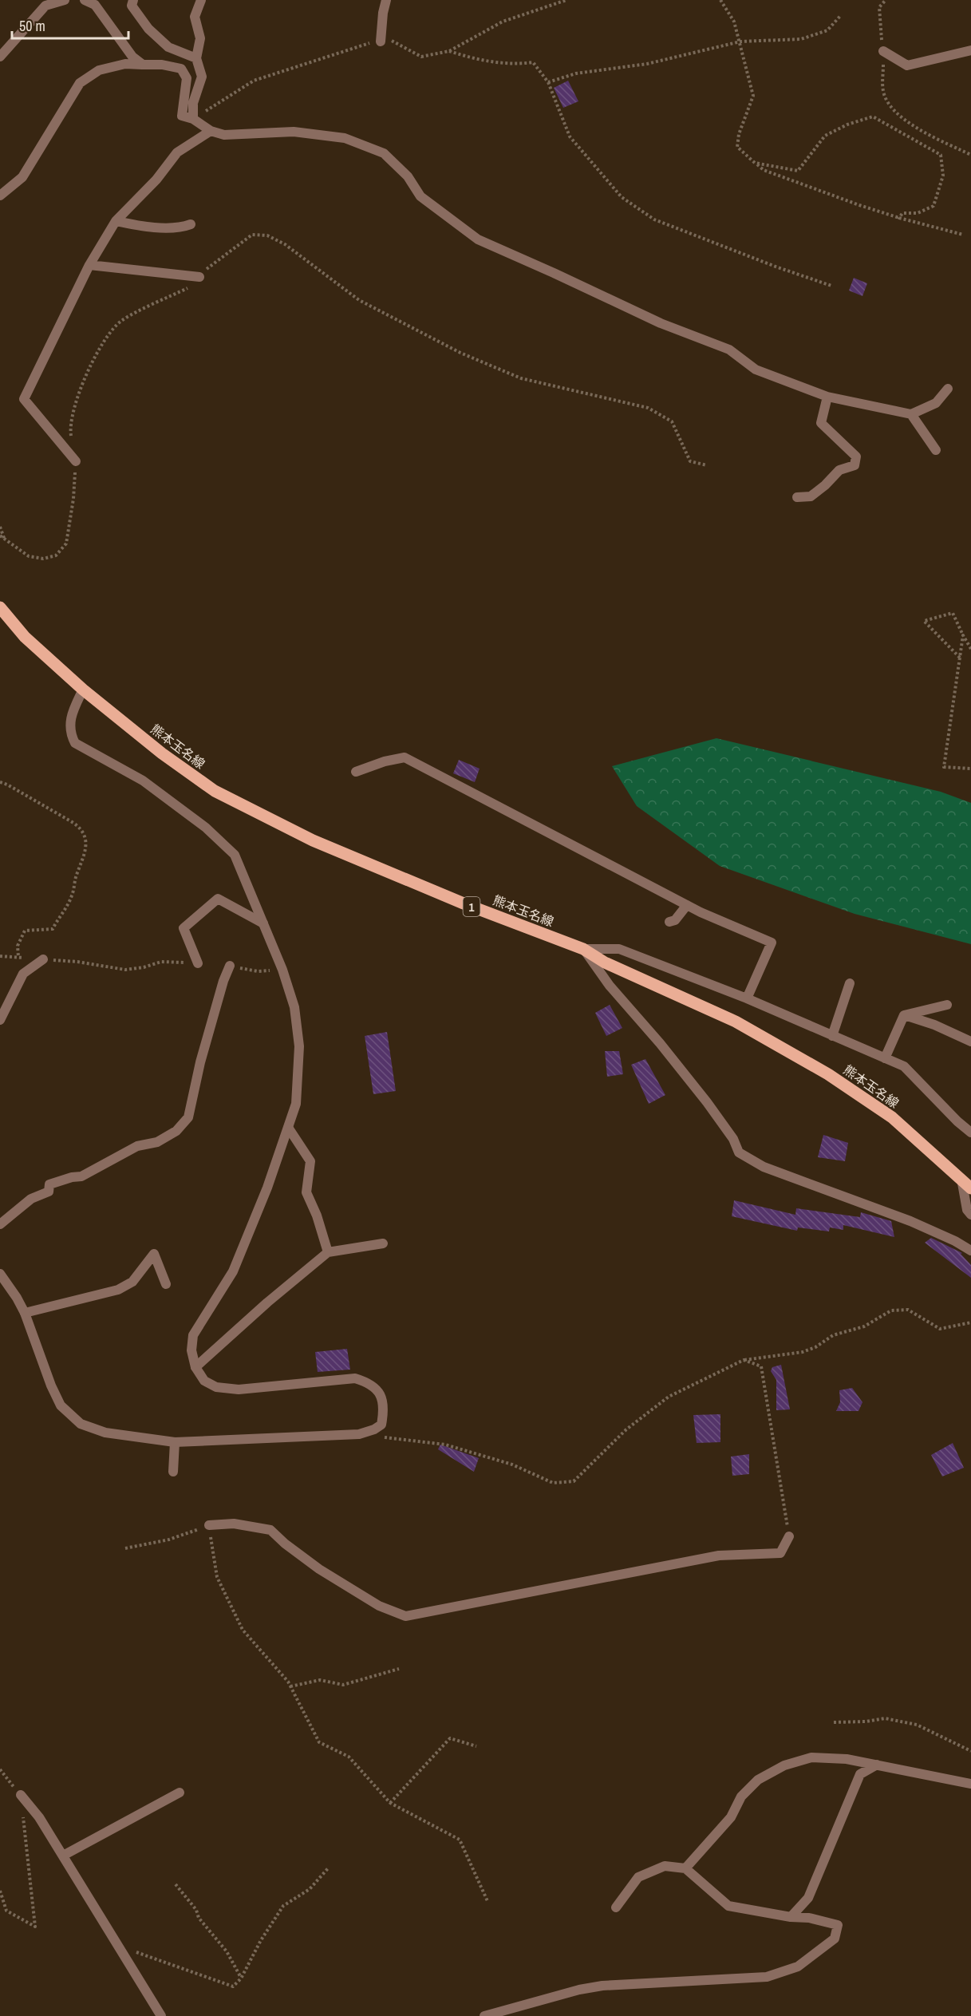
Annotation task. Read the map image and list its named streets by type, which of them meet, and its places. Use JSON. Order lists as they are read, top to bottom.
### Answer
{
  "streets": {
    "main road": ["熊本玉名線", "1"]
  },
  "scale_bar": "50 m"
}
